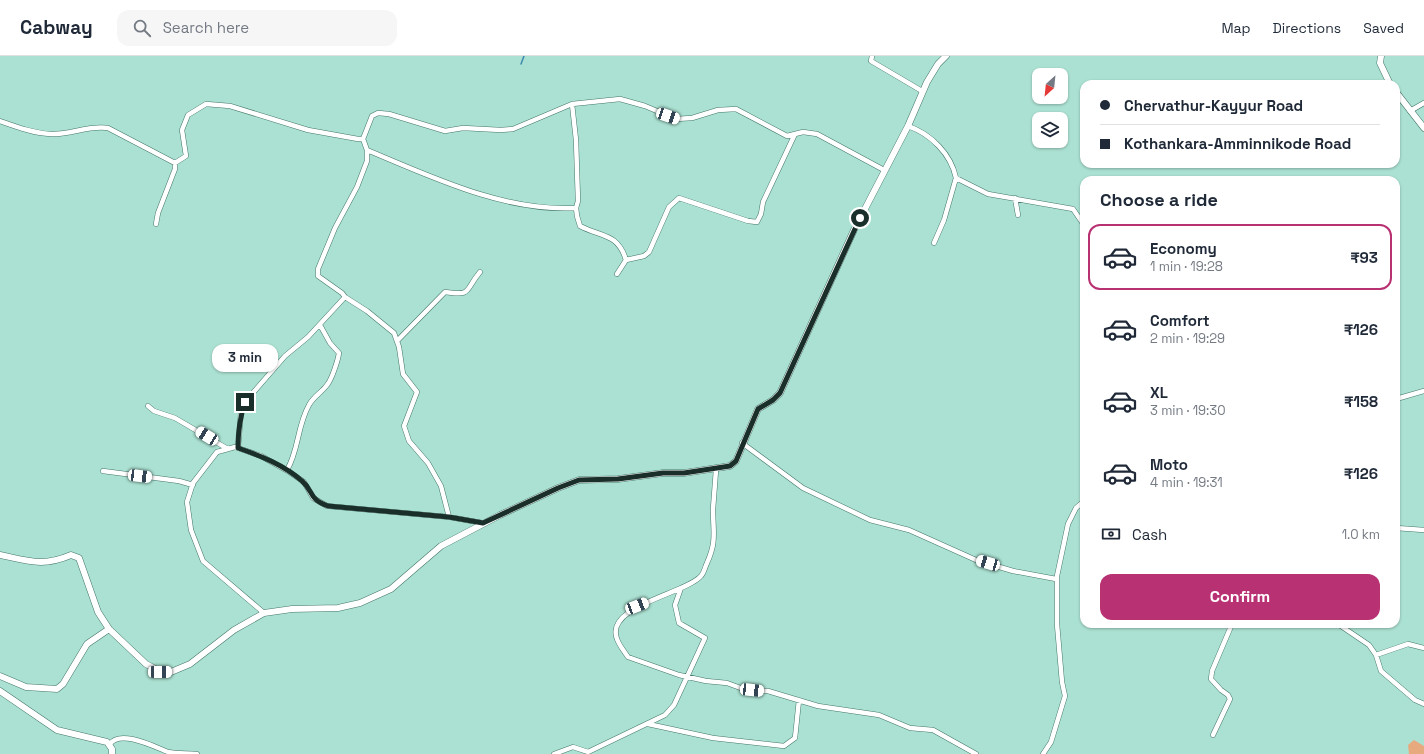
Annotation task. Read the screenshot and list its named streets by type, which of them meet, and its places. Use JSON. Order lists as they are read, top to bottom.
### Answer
{
  "north": "bottom left",
  "page": {
    "header": "Cabway",
    "search": "Search here",
    "nav": ["Map", "Directions", "Saved"],
    "banner": ["Chervathur-Kayyur Road", "Kothankara-Amminnikode Road"],
    "heading": "Choose a ride",
    "list": [
      {
        "name": "Economy",
        "note": "1 min · 19:28",
        "value": "₹93"
      },
      {
        "name": "Comfort",
        "note": "2 min · 19:29",
        "value": "₹126"
      },
      {
        "name": "XL",
        "note": "3 min · 19:30",
        "value": "₹158"
      },
      {
        "name": "Moto",
        "note": "4 min · 19:31",
        "value": "₹126"
      }
    ],
    "bubble": "3 min",
    "pay": ["Cash", "1.0 km"],
    "buttons": "Confirm"
  }
}
